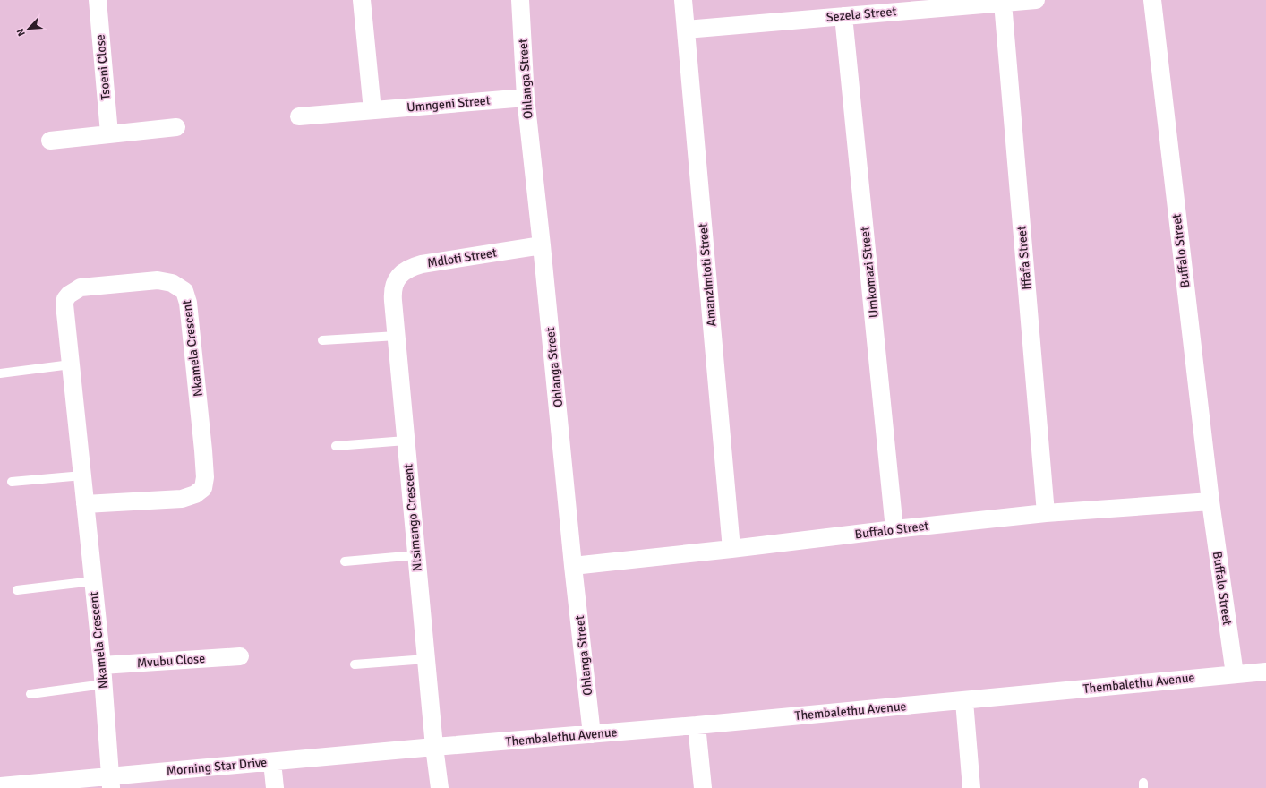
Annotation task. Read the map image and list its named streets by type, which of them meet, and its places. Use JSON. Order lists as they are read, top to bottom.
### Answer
{
  "streets": {
    "street": [
      "Sezela Street",
      "Tsoeni Close",
      "Ohlanga Street",
      "Umngeni Street",
      "Buffalo Street",
      "Mdloti Street",
      "Iffafa Street",
      "Umkomazi Street",
      "Amanzimtoti Street",
      "Nkamela Crescent",
      "Ntsimango Crescent",
      "Mvubu Close",
      "Thembalethu Avenue",
      "Morning Star Drive"
    ]
  },
  "crossings": [
    ["Sezela Street", "Iffafa Street"],
    ["Sezela Street", "Umkomazi Street"],
    ["Sezela Street", "Amanzimtoti Street"],
    ["Ohlanga Street", "Umngeni Street"],
    ["Ohlanga Street", "Buffalo Street"],
    ["Ohlanga Street", "Mdloti Street"],
    ["Ohlanga Street", "Thembalethu Avenue"],
    ["Buffalo Street", "Iffafa Street"],
    ["Buffalo Street", "Umkomazi Street"],
    ["Buffalo Street", "Amanzimtoti Street"],
    ["Buffalo Street", "Thembalethu Avenue"],
    ["Mdloti Street", "Ntsimango Crescent"],
    ["Nkamela Crescent", "Mvubu Close"],
    ["Nkamela Crescent", "Morning Star Drive"],
    ["Ntsimango Crescent", "Thembalethu Avenue"],
    ["Ntsimango Crescent", "Morning Star Drive"],
    ["Thembalethu Avenue", "Morning Star Drive"]
  ],
  "north": "bottom left"
}
